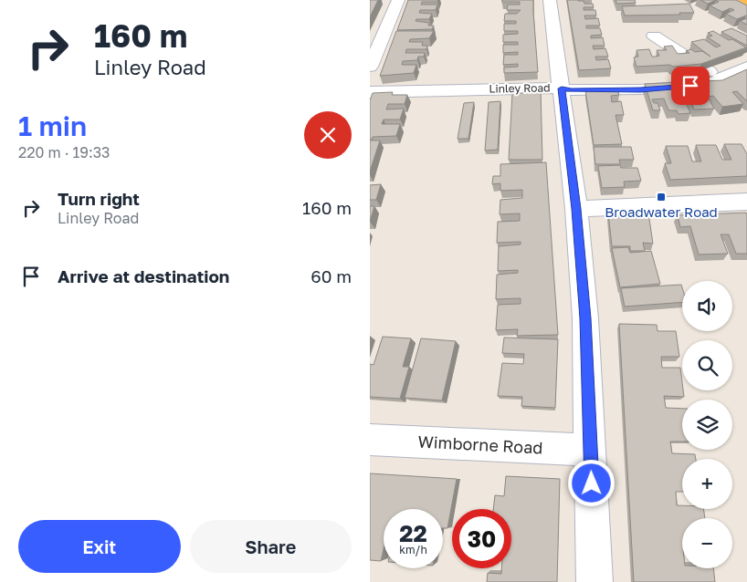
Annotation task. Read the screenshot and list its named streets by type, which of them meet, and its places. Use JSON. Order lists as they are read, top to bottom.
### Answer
{
  "streets": {
    "street": ["Linley Road", "Wimborne Road"]
  },
  "places": {
    "transit": ["Broadwater Road"]
  },
  "page": {
    "turn": ["160 m", "Linley Road"],
    "heading": ["1 min", "220 m · 19:33"],
    "list": [
      {
        "name": "Turn right",
        "note": "Linley Road",
        "value": "160 m"
      },
      {
        "name": "Arrive at destination",
        "value": "60 m"
      }
    ],
    "map_buttons": ["+", "−"],
    "speed": "22 km/h",
    "limit": "30",
    "buttons": ["Exit", "Share"]
  }
}
